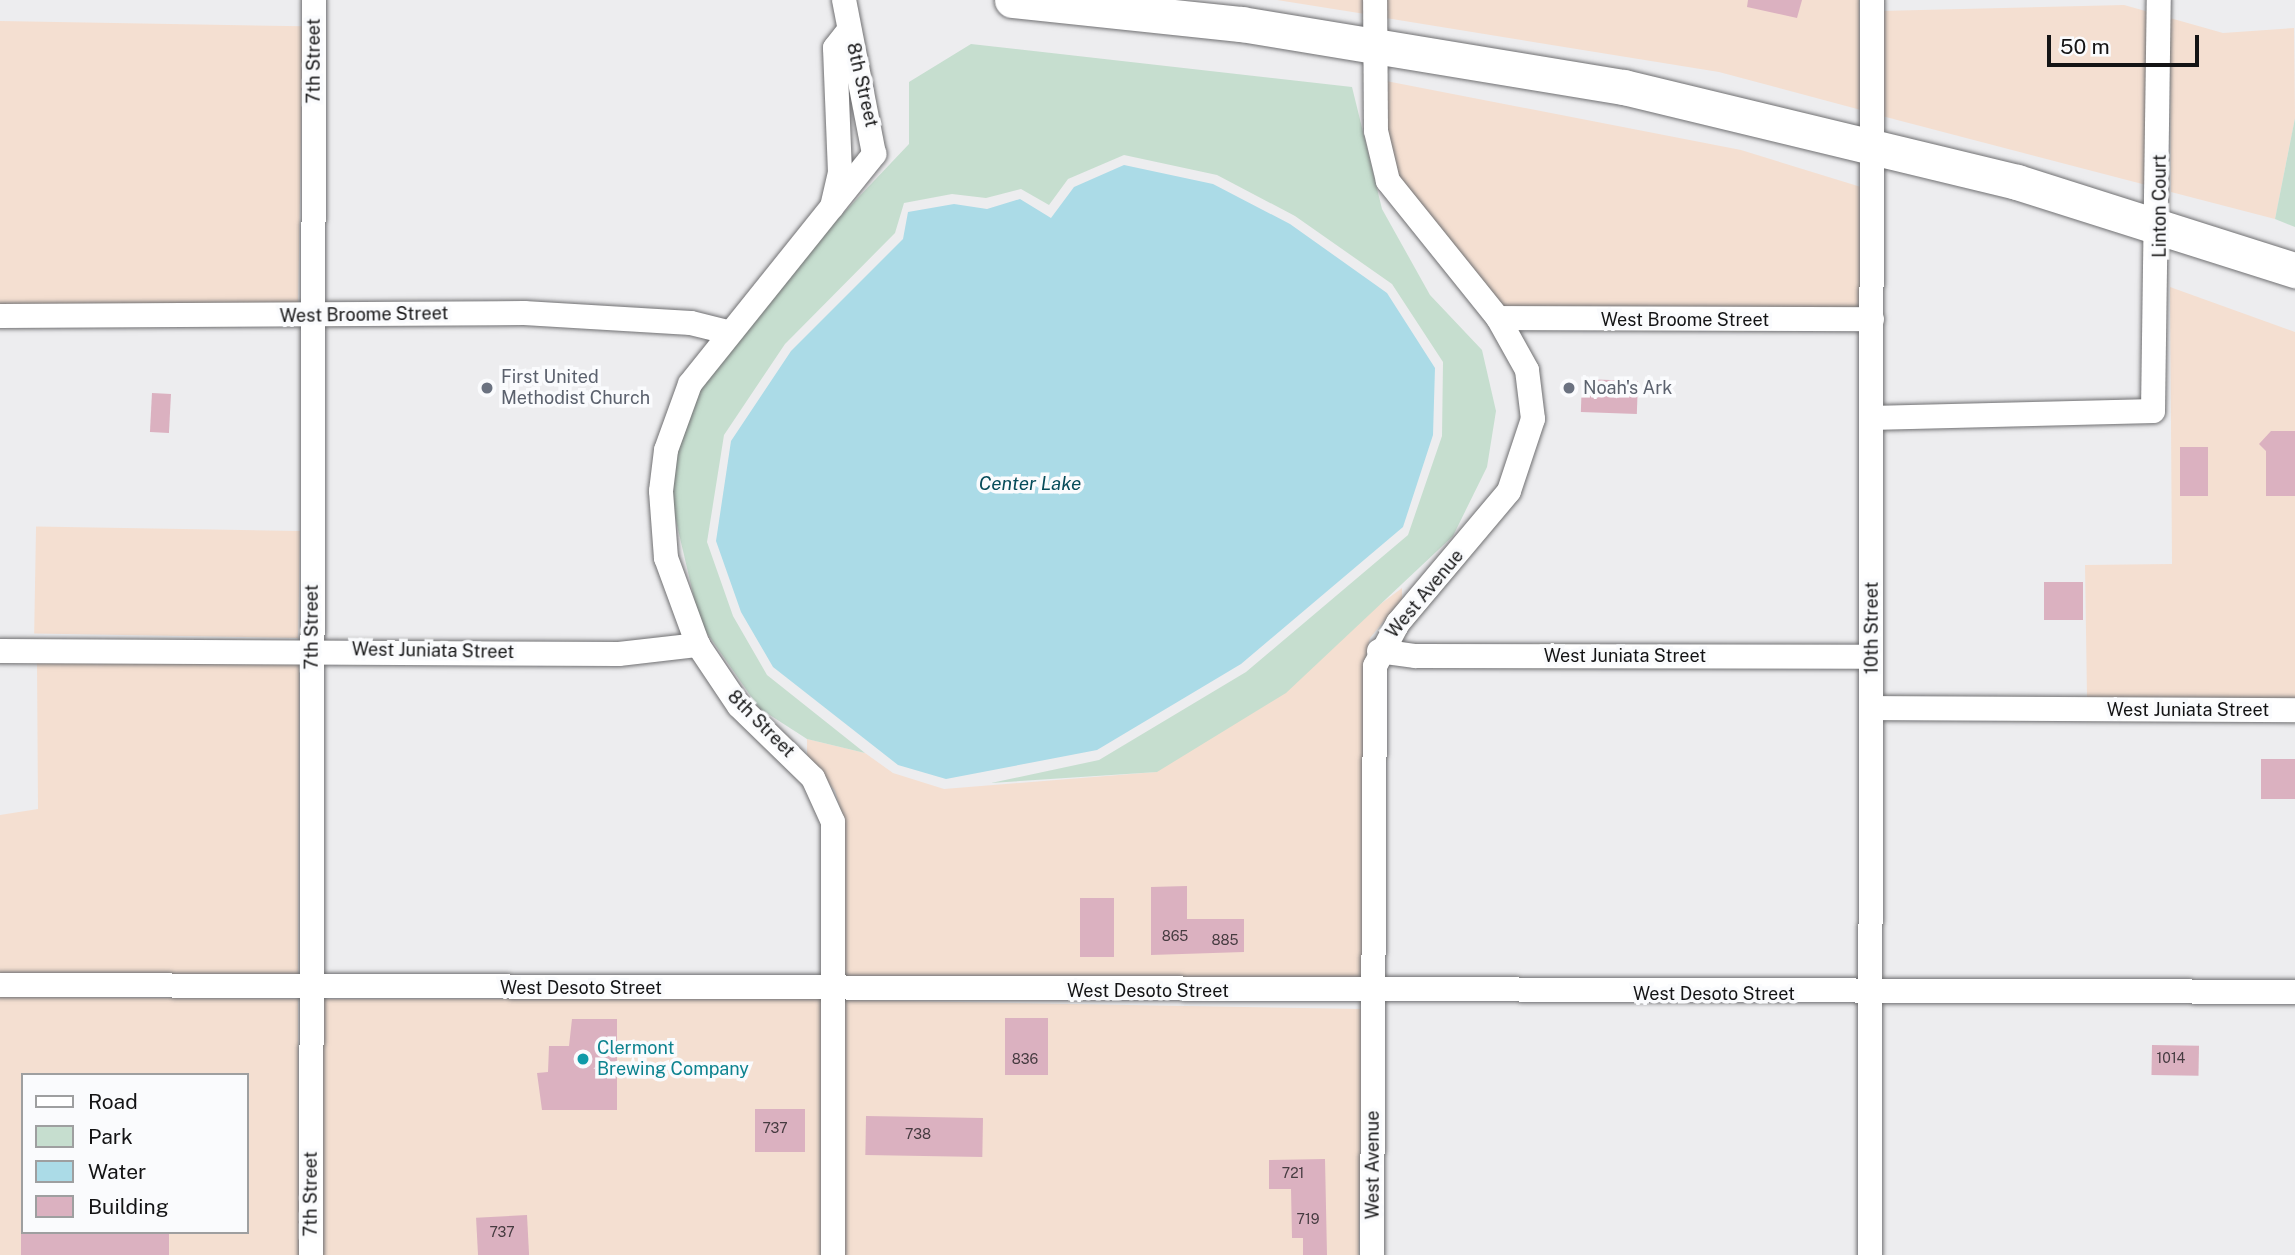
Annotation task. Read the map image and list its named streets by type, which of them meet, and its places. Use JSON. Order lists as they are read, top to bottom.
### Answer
{
  "streets": {
    "street": [
      "7th Street",
      "8th Street",
      "Linton Court",
      "West Broome Street",
      "West Avenue",
      "10th Street",
      "West Juniata Street",
      "West Desoto Street"
    ]
  },
  "crossings": [
    ["7th Street", "West Broome Street"],
    ["7th Street", "West Juniata Street"],
    ["7th Street", "West Desoto Street"],
    ["8th Street", "West Broome Street"],
    ["8th Street", "West Juniata Street"],
    ["8th Street", "West Desoto Street"],
    ["Linton Court", "10th Street"],
    ["West Broome Street", "West Avenue"],
    ["West Broome Street", "10th Street"],
    ["West Avenue", "West Juniata Street"],
    ["West Avenue", "West Desoto Street"],
    ["10th Street", "West Juniata Street"],
    ["10th Street", "West Desoto Street"]
  ],
  "water": ["Center Lake"],
  "places": ["First United Methodist Church", "Noah's Ark", "Clermont Brewing Company"],
  "house_numbers": [
    "865",
    "885",
    "1014",
    "836",
    "737",
    "738",
    "721",
    "719",
    "737"
  ],
  "legend": [
    "Road",
    "Park",
    "Water",
    "Building"
  ],
  "scale_bar": "50 m"
}
